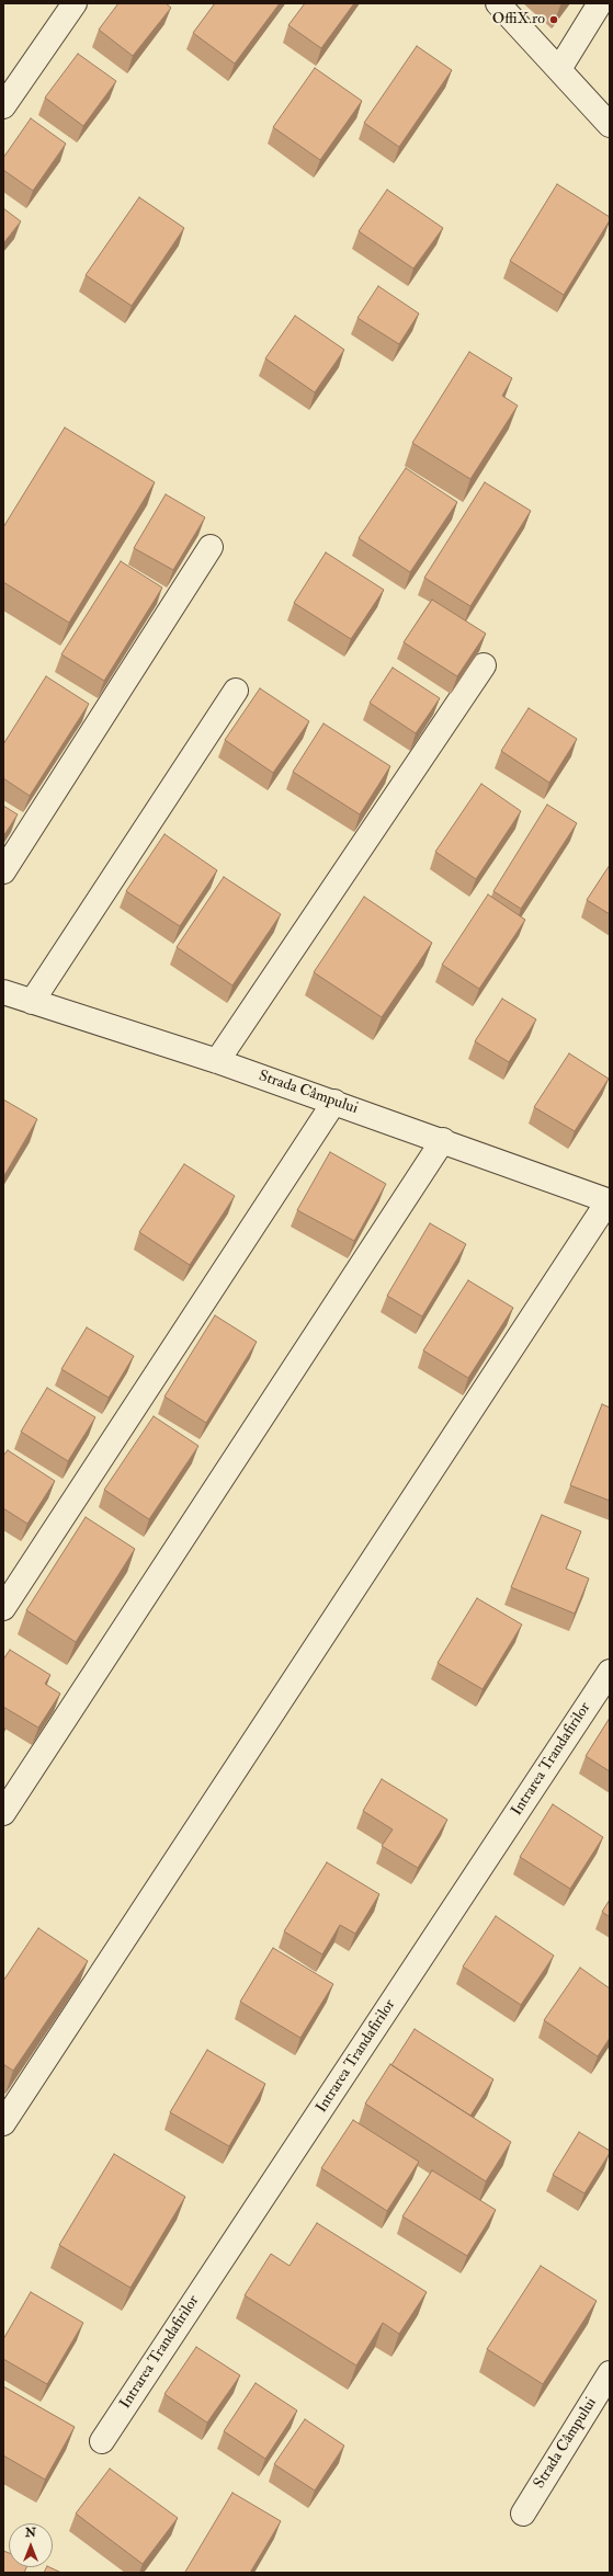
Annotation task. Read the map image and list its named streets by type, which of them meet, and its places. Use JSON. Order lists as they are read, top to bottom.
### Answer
{
  "streets": {
    "street": ["Strada Câmpului", "Intrarea Trandafirilor"]
  },
  "places": ["OffiX.ro"],
  "north": "top"
}
